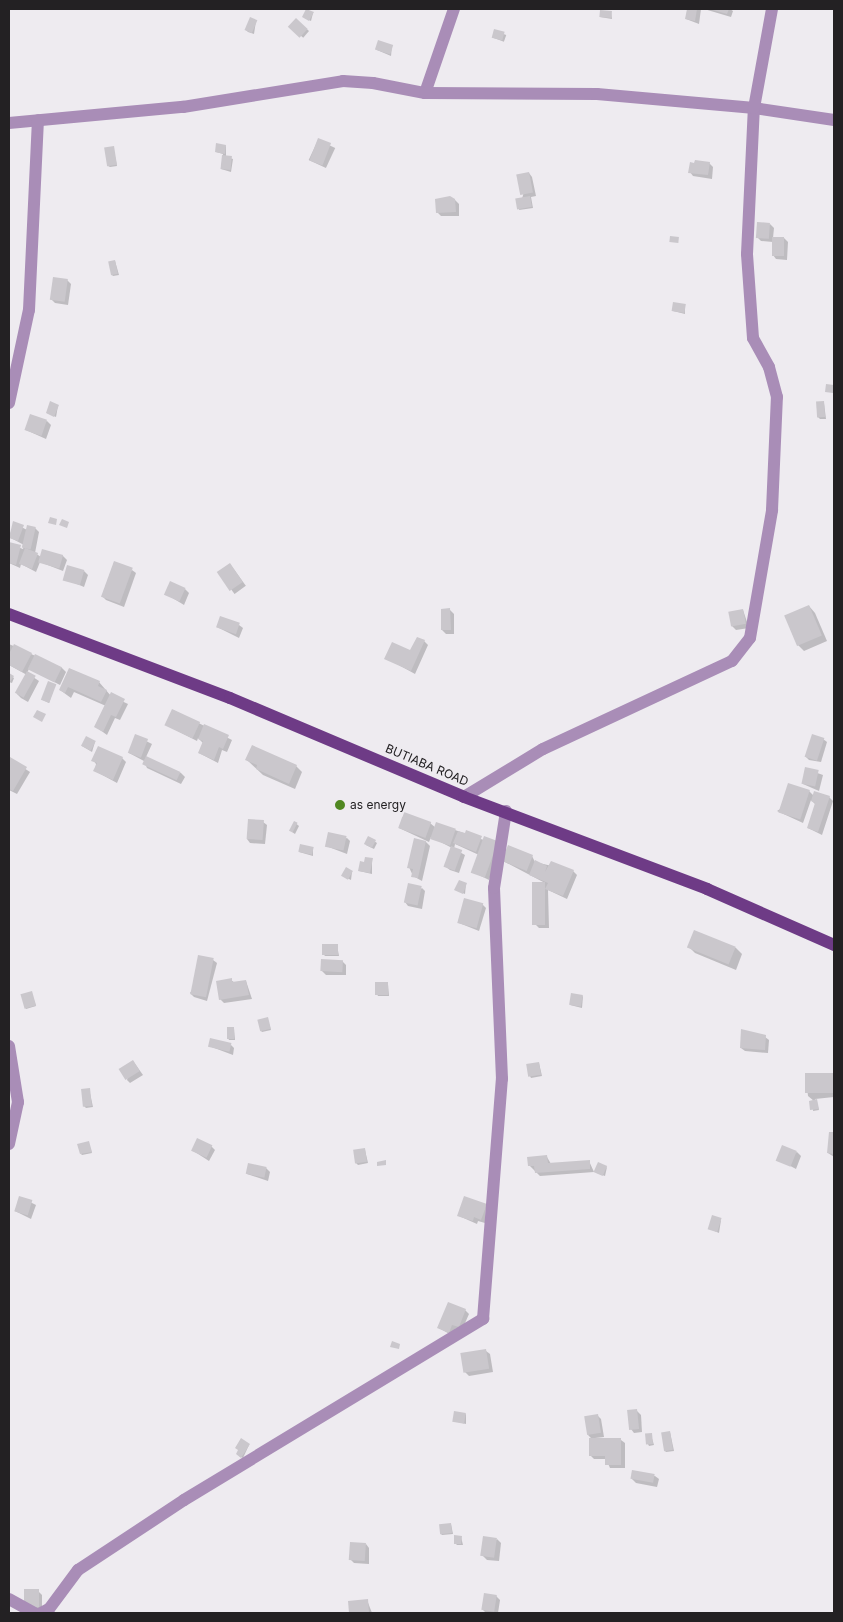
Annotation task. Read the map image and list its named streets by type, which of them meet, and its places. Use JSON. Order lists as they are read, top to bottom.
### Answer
{
  "streets": {
    "main road": ["BUTIABA ROAD"]
  },
  "places": ["as energy"]
}
